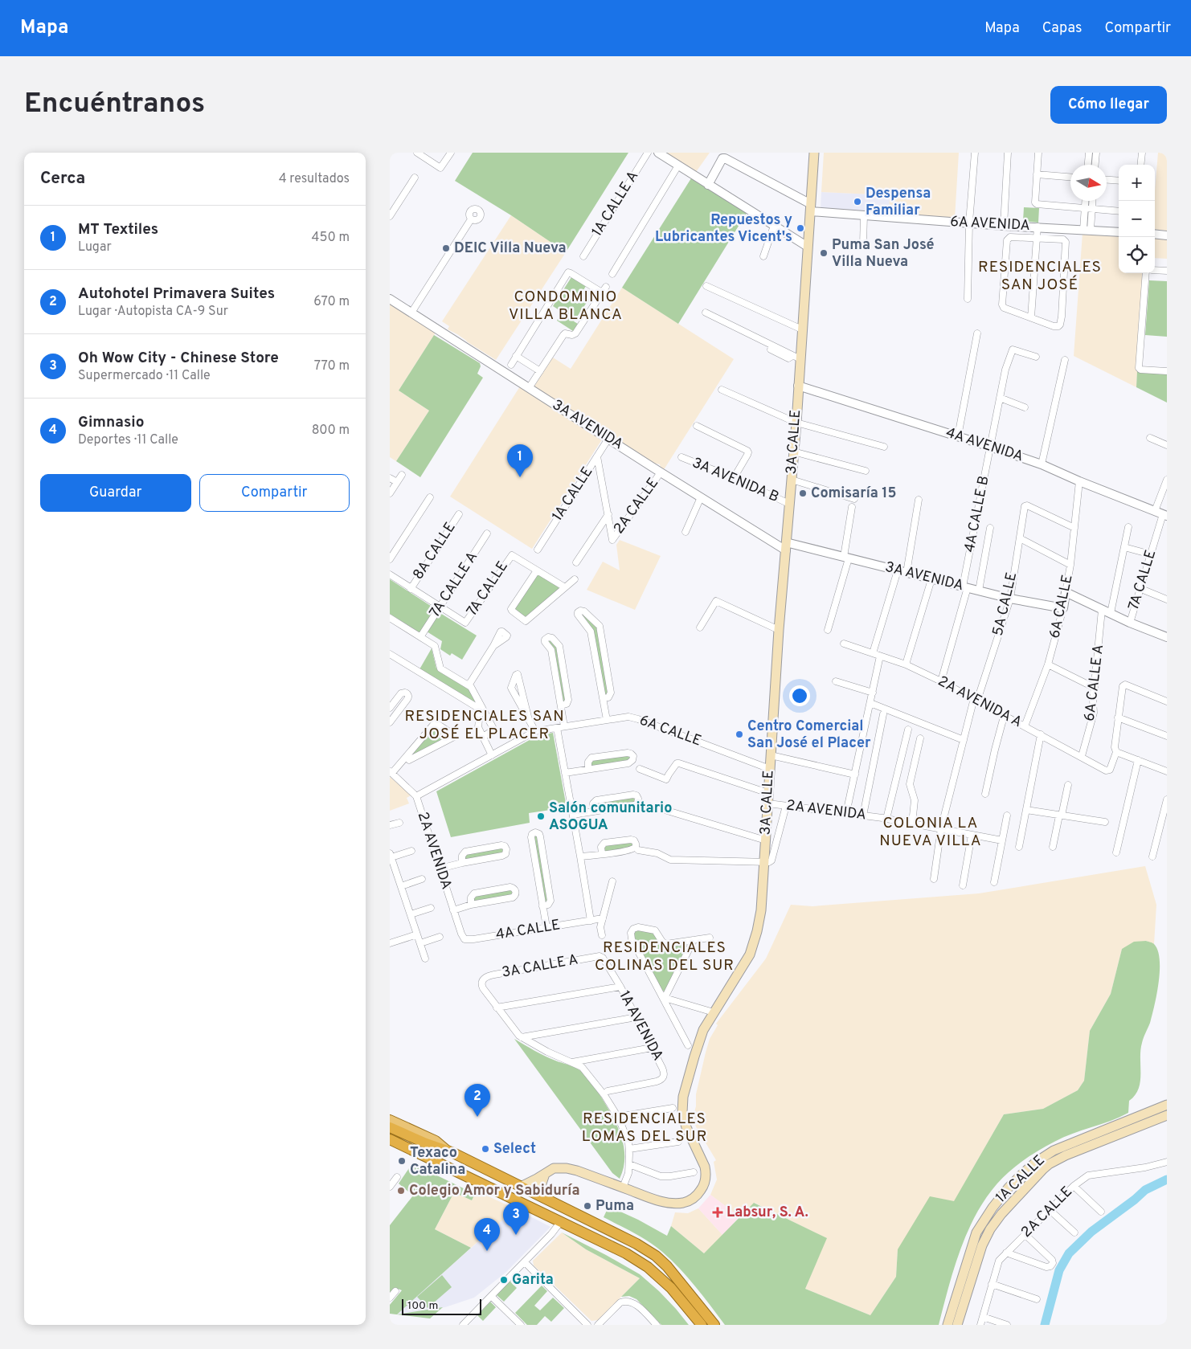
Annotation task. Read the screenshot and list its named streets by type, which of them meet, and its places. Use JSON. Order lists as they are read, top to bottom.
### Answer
{
  "streets": {
    "main road": ["3A CALLE", "1A CALLE"],
    "street": [
      "1A CALLE A",
      "6A AVENIDA",
      "3A AVENIDA",
      "4A AVENIDA",
      "3A AVENIDA B",
      "2A CALLE",
      "4A CALLE B",
      "8A CALLE",
      "7A CALLE",
      "7A CALLE A",
      "5A CALLE",
      "6A CALLE",
      "6A CALLE A",
      "2A AVENIDA A",
      "2A AVENIDA",
      "4A CALLE",
      "3A CALLE A",
      "1A AVENIDA"
    ]
  },
  "crossings": [
    ["6A AVENIDA", "3A CALLE"],
    ["3A AVENIDA", "3A CALLE"],
    ["3A AVENIDA", "1A CALLE"],
    ["3A AVENIDA", "2A CALLE"],
    ["3A AVENIDA", "4A CALLE B"],
    ["3A AVENIDA", "5A CALLE"],
    ["3A AVENIDA", "6A CALLE"],
    ["3A CALLE", "4A AVENIDA"],
    ["3A CALLE", "3A AVENIDA B"],
    ["3A CALLE", "6A CALLE"],
    ["3A CALLE", "2A AVENIDA"],
    ["4A AVENIDA", "4A CALLE B"],
    ["4A AVENIDA", "7A CALLE"],
    ["4A AVENIDA", "6A CALLE"],
    ["4A CALLE B", "2A AVENIDA A"],
    ["7A CALLE", "7A CALLE A"],
    ["5A CALLE", "6A CALLE"],
    ["5A CALLE", "2A AVENIDA A"],
    ["5A CALLE", "2A AVENIDA"],
    ["6A CALLE", "2A AVENIDA A"],
    ["6A CALLE", "2A AVENIDA"],
    ["6A CALLE A", "2A AVENIDA A"],
    ["2A AVENIDA", "4A CALLE"],
    ["3A CALLE A", "1A AVENIDA"]
  ],
  "districts": [
    "RESIDENCIALES SAN JOSÉ",
    "CONDOMINIO VILLA BLANCA",
    "RESIDENCIALES SAN JOSÉ EL PLACER",
    "COLONIA LA NUEVA VILLA",
    "RESIDENCIALES COLINAS DEL SUR",
    "RESIDENCIALES LOMAS DEL SUR"
  ],
  "places": {
    "other": [
      "Despensa Familiar",
      "Repuestos y Lubricantes Vicent's",
      "DEIC Villa Nueva",
      "Puma San José Villa Nueva",
      "Comisaría 15",
      "Centro Comercial San José el Placer",
      "Salón comunitario ASOGUA",
      "Select",
      "Texaco Catalina",
      "Colegio Amor y Sabiduría",
      "Puma",
      "Garita"
    ],
    "health": ["Labsur, S. A."]
  },
  "scale_bar": "100 m",
  "north": "right",
  "page": {
    "header": "Mapa",
    "nav": ["Mapa", "Capas", "Compartir"],
    "buttons": [
      "Cómo llegar",
      ["Guardar", "Compartir"]
    ],
    "title": "Encuéntranos",
    "heading": ["Cerca", "4 resultados"],
    "map_buttons": ["+", "−"],
    "list": [
      {
        "mark": "1",
        "name": "MT Textiles",
        "note": "Lugar",
        "value": "450 m"
      },
      {
        "mark": "2",
        "name": "Autohotel Primavera Suites",
        "note": "Lugar · Autopista CA-9 Sur",
        "value": "670 m"
      },
      {
        "mark": "3",
        "name": "Oh Wow City - Chinese Store",
        "note": "Supermercado · 11 Calle",
        "value": "770 m"
      },
      {
        "mark": "4",
        "name": "Gimnasio",
        "note": "Deportes · 11 Calle",
        "value": "800 m"
      }
    ],
    "pins": [
      "1",
      "2",
      "3",
      "4"
    ],
    "scale": "100 m"
  }
}
